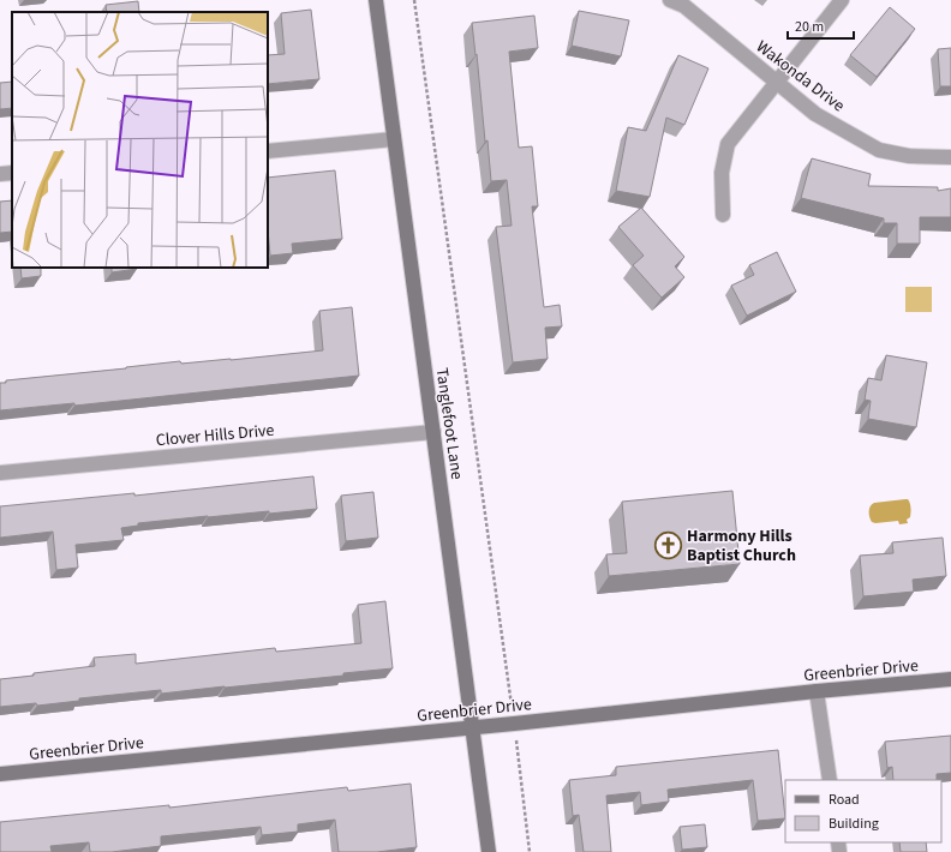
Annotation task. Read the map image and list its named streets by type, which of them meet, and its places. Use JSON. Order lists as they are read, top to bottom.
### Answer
{
  "streets": {
    "street": [
      "Wakonda Drive",
      "Tanglefoot Lane",
      "Clover Hills Drive",
      "Greenbrier Drive"
    ]
  },
  "crossings": [
    ["Tanglefoot Lane", "Clover Hills Drive"],
    ["Tanglefoot Lane", "Greenbrier Drive"]
  ],
  "places": {
    "church": ["Harmony Hills Baptist Church"]
  },
  "legend": ["Road", "Building"],
  "scale_bar": "20 m"
}
